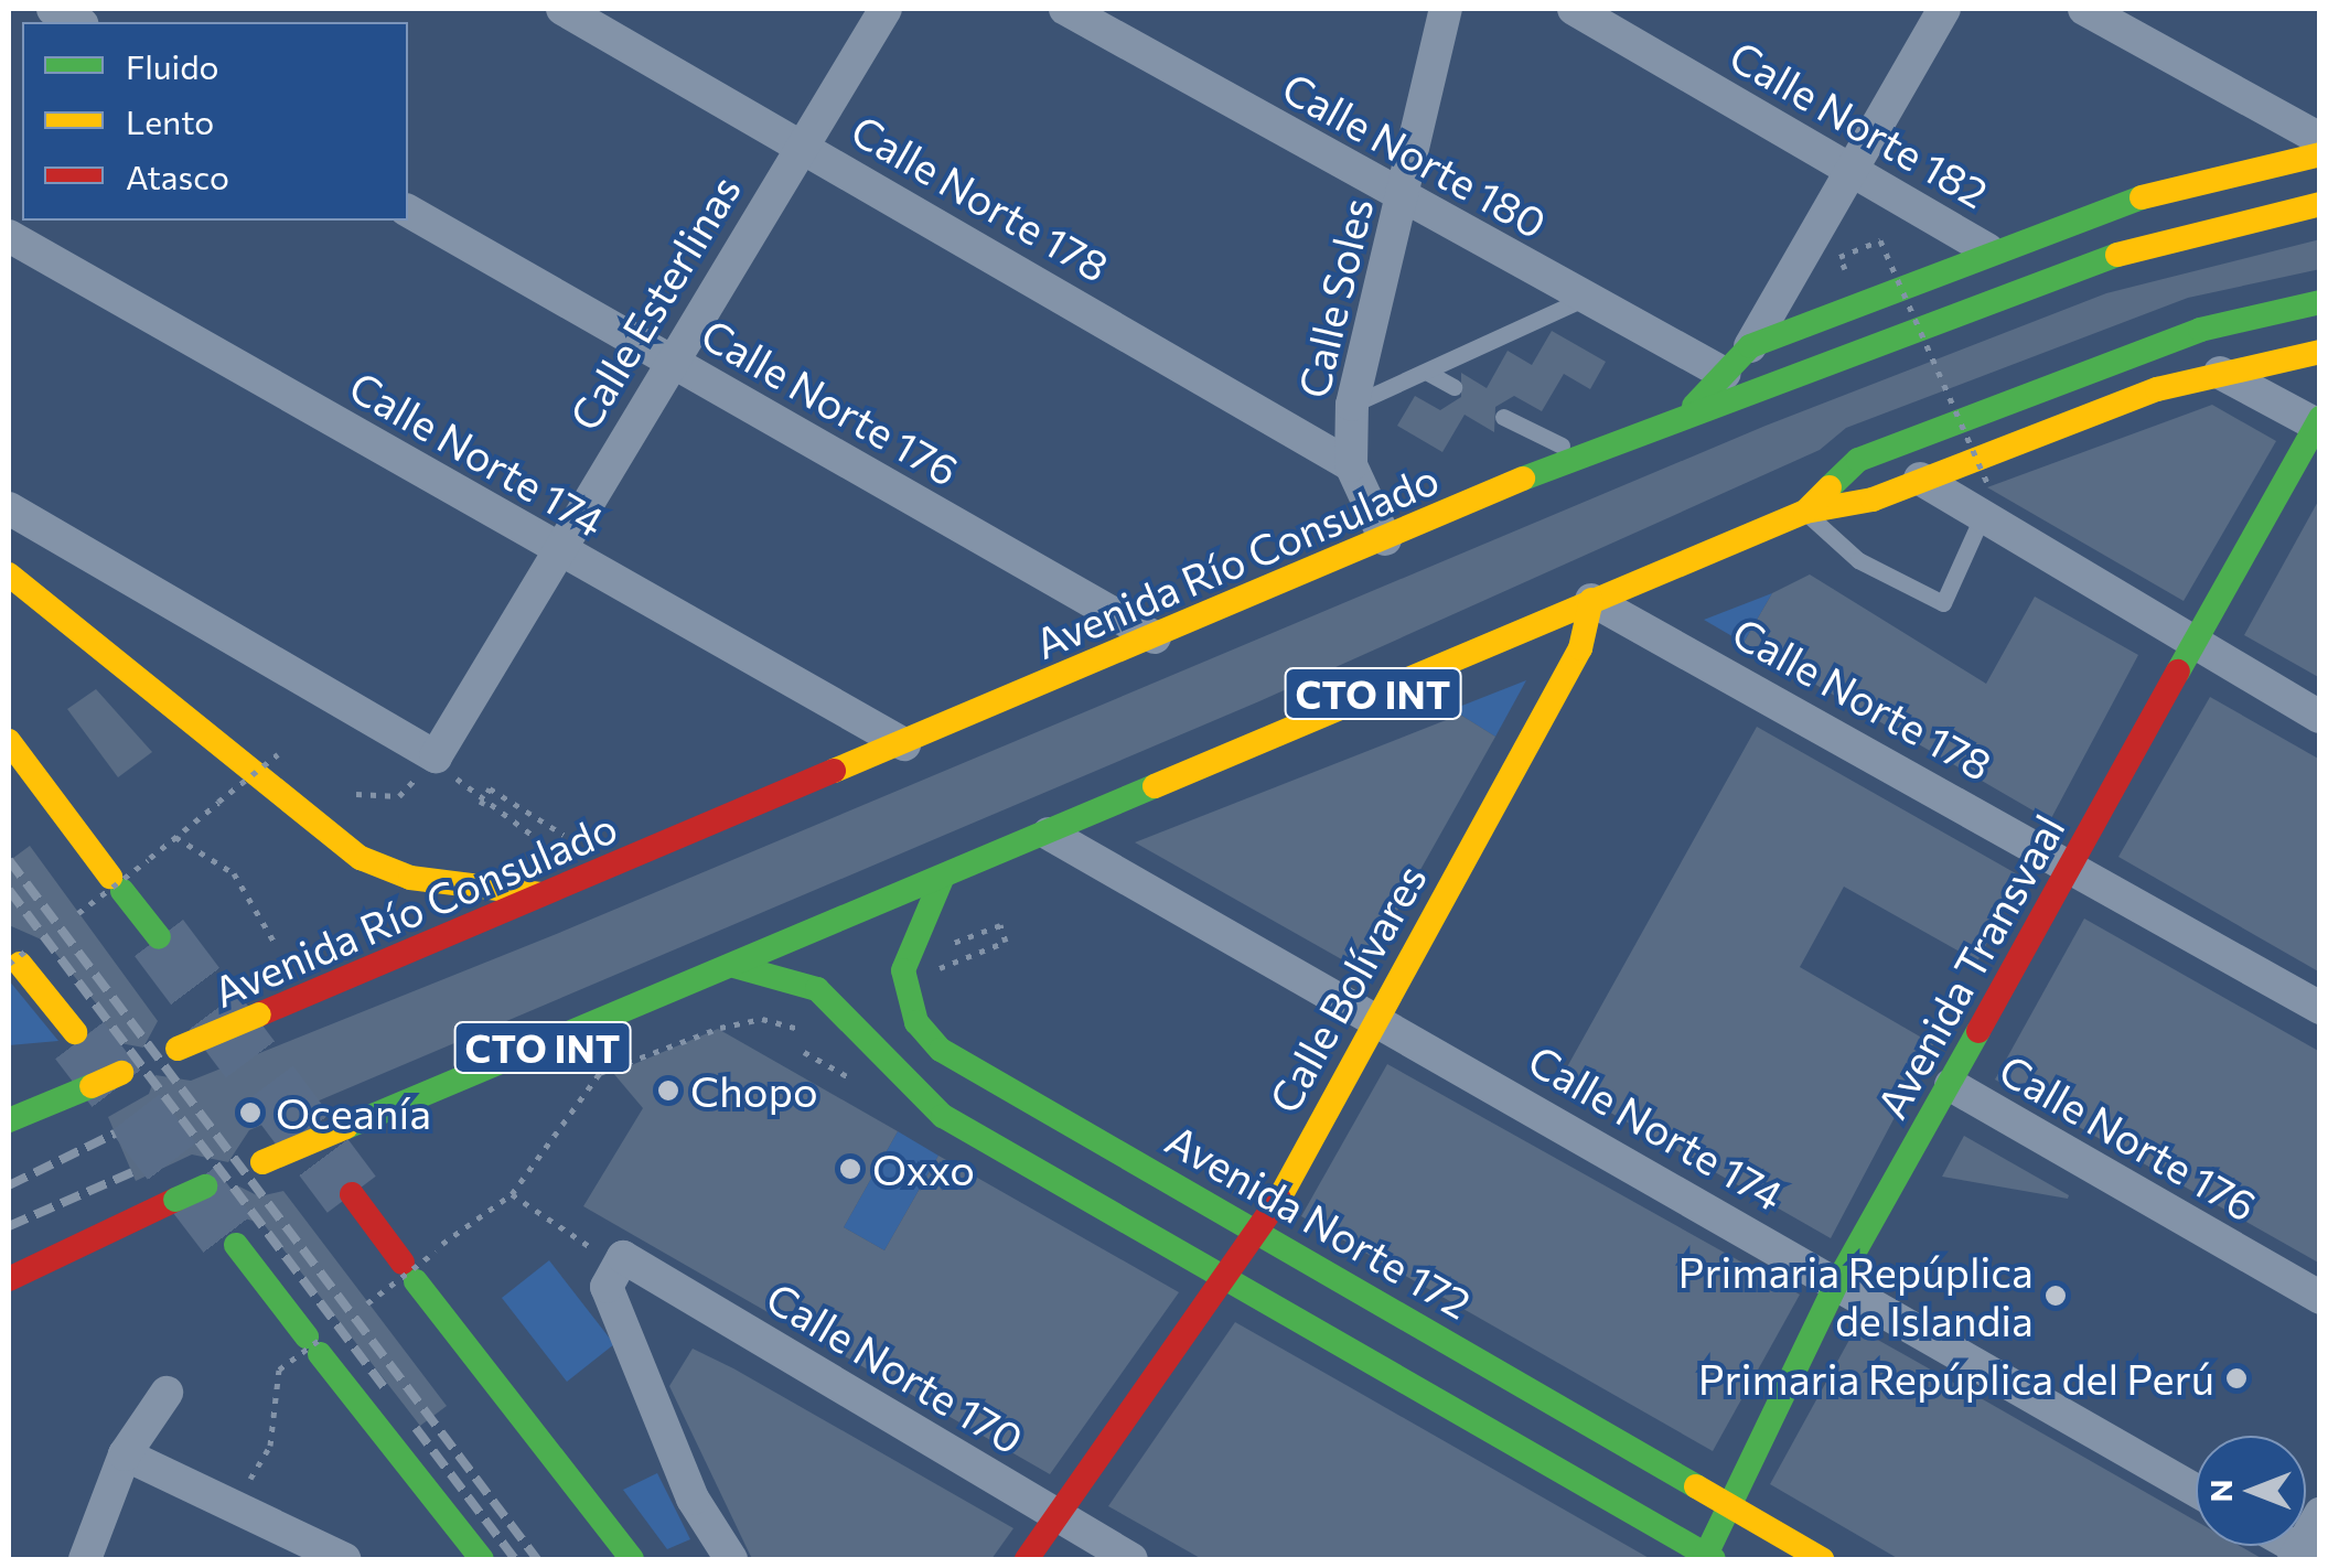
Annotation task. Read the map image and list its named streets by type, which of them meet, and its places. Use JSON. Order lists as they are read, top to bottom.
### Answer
{
  "streets": {
    "main road": [
      "Avenida Río Consulado",
      "CTO INT",
      "Avenida Transvaal",
      "Calle Bolívares",
      "Avenida Norte 172"
    ],
    "street": [
      "Calle Norte 182",
      "Calle Norte 180",
      "Calle Norte 178",
      "Calle Soles",
      "Calle Esterlinas",
      "Calle Norte 176",
      "Calle Norte 174",
      "Calle Norte 170"
    ]
  },
  "crossings": [
    ["Calle Norte 182", "Avenida Río Consulado"],
    ["Calle Norte 180", "Calle Soles"],
    ["Calle Norte 180", "Avenida Río Consulado"],
    ["Calle Norte 178", "Calle Soles"],
    ["Calle Norte 178", "Calle Esterlinas"],
    ["Calle Norte 178", "CTO INT"],
    ["Calle Norte 178", "Avenida Transvaal"],
    ["Calle Norte 178", "Calle Bolívares"],
    ["Calle Soles", "Avenida Río Consulado"],
    ["Calle Esterlinas", "Calle Norte 176"],
    ["Calle Esterlinas", "Calle Norte 174"],
    ["Calle Norte 176", "Avenida Río Consulado"],
    ["Calle Norte 176", "Avenida Transvaal"],
    ["Calle Norte 174", "Avenida Río Consulado"],
    ["Calle Norte 174", "CTO INT"],
    ["Calle Norte 174", "Avenida Transvaal"],
    ["Calle Norte 174", "Calle Bolívares"],
    ["CTO INT", "Calle Bolívares"],
    ["Avenida Transvaal", "Avenida Norte 172"],
    ["Calle Bolívares", "Avenida Norte 172"],
    ["Calle Bolívares", "Calle Norte 170"]
  ],
  "places": [
    "Chopo",
    "Oceanía",
    "Oxxo",
    "Primaria Repúplica de Islandia",
    "Primaria Repúplica del Perú"
  ],
  "legend": ["Fluido", "Lento", "Atasco"],
  "north": "left"
}
